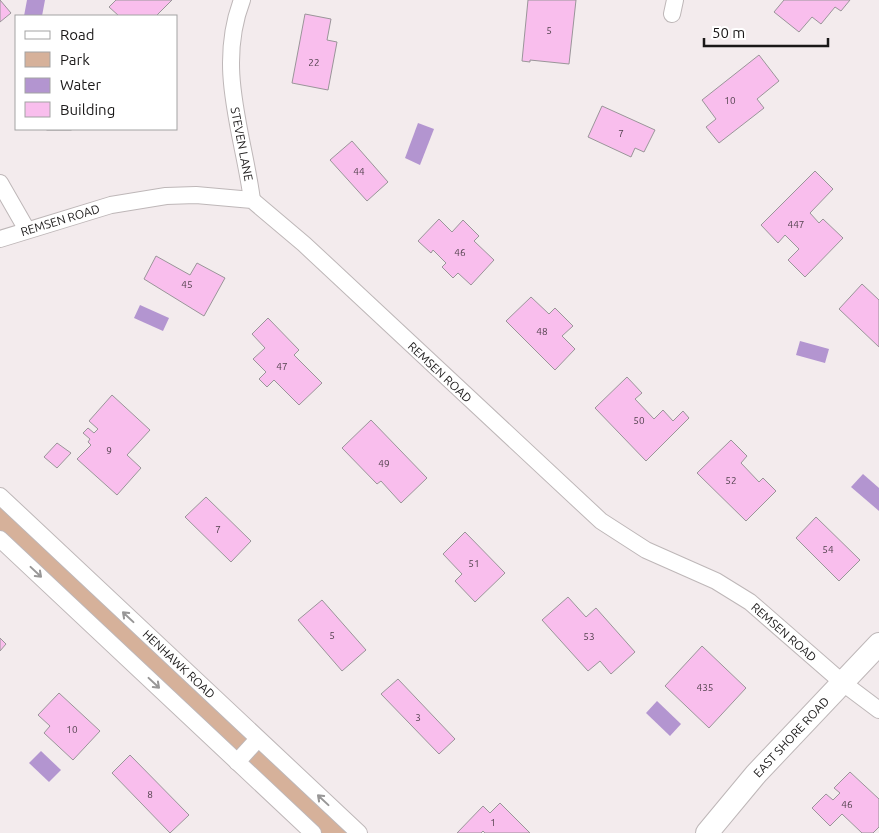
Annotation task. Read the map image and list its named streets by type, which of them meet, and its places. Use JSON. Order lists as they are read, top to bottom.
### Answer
{
  "streets": {
    "main road": ["EAST SHORE ROAD"],
    "street": ["STEVEN LANE", "REMSEN ROAD", "HENHAWK ROAD"]
  },
  "crossings": [
    ["STEVEN LANE", "REMSEN ROAD"],
    ["REMSEN ROAD", "EAST SHORE ROAD"]
  ],
  "house_numbers": [
    "5",
    "22",
    "10",
    "7",
    "44",
    "447",
    "46",
    "45",
    "48",
    "47",
    "50",
    "9",
    "49",
    "52",
    "7",
    "54",
    "51",
    "5",
    "53",
    "435",
    "3",
    "10",
    "8",
    "46",
    "1"
  ],
  "legend": [
    "Road",
    "Park",
    "Water",
    "Building"
  ],
  "scale_bar": "50 m"
}
